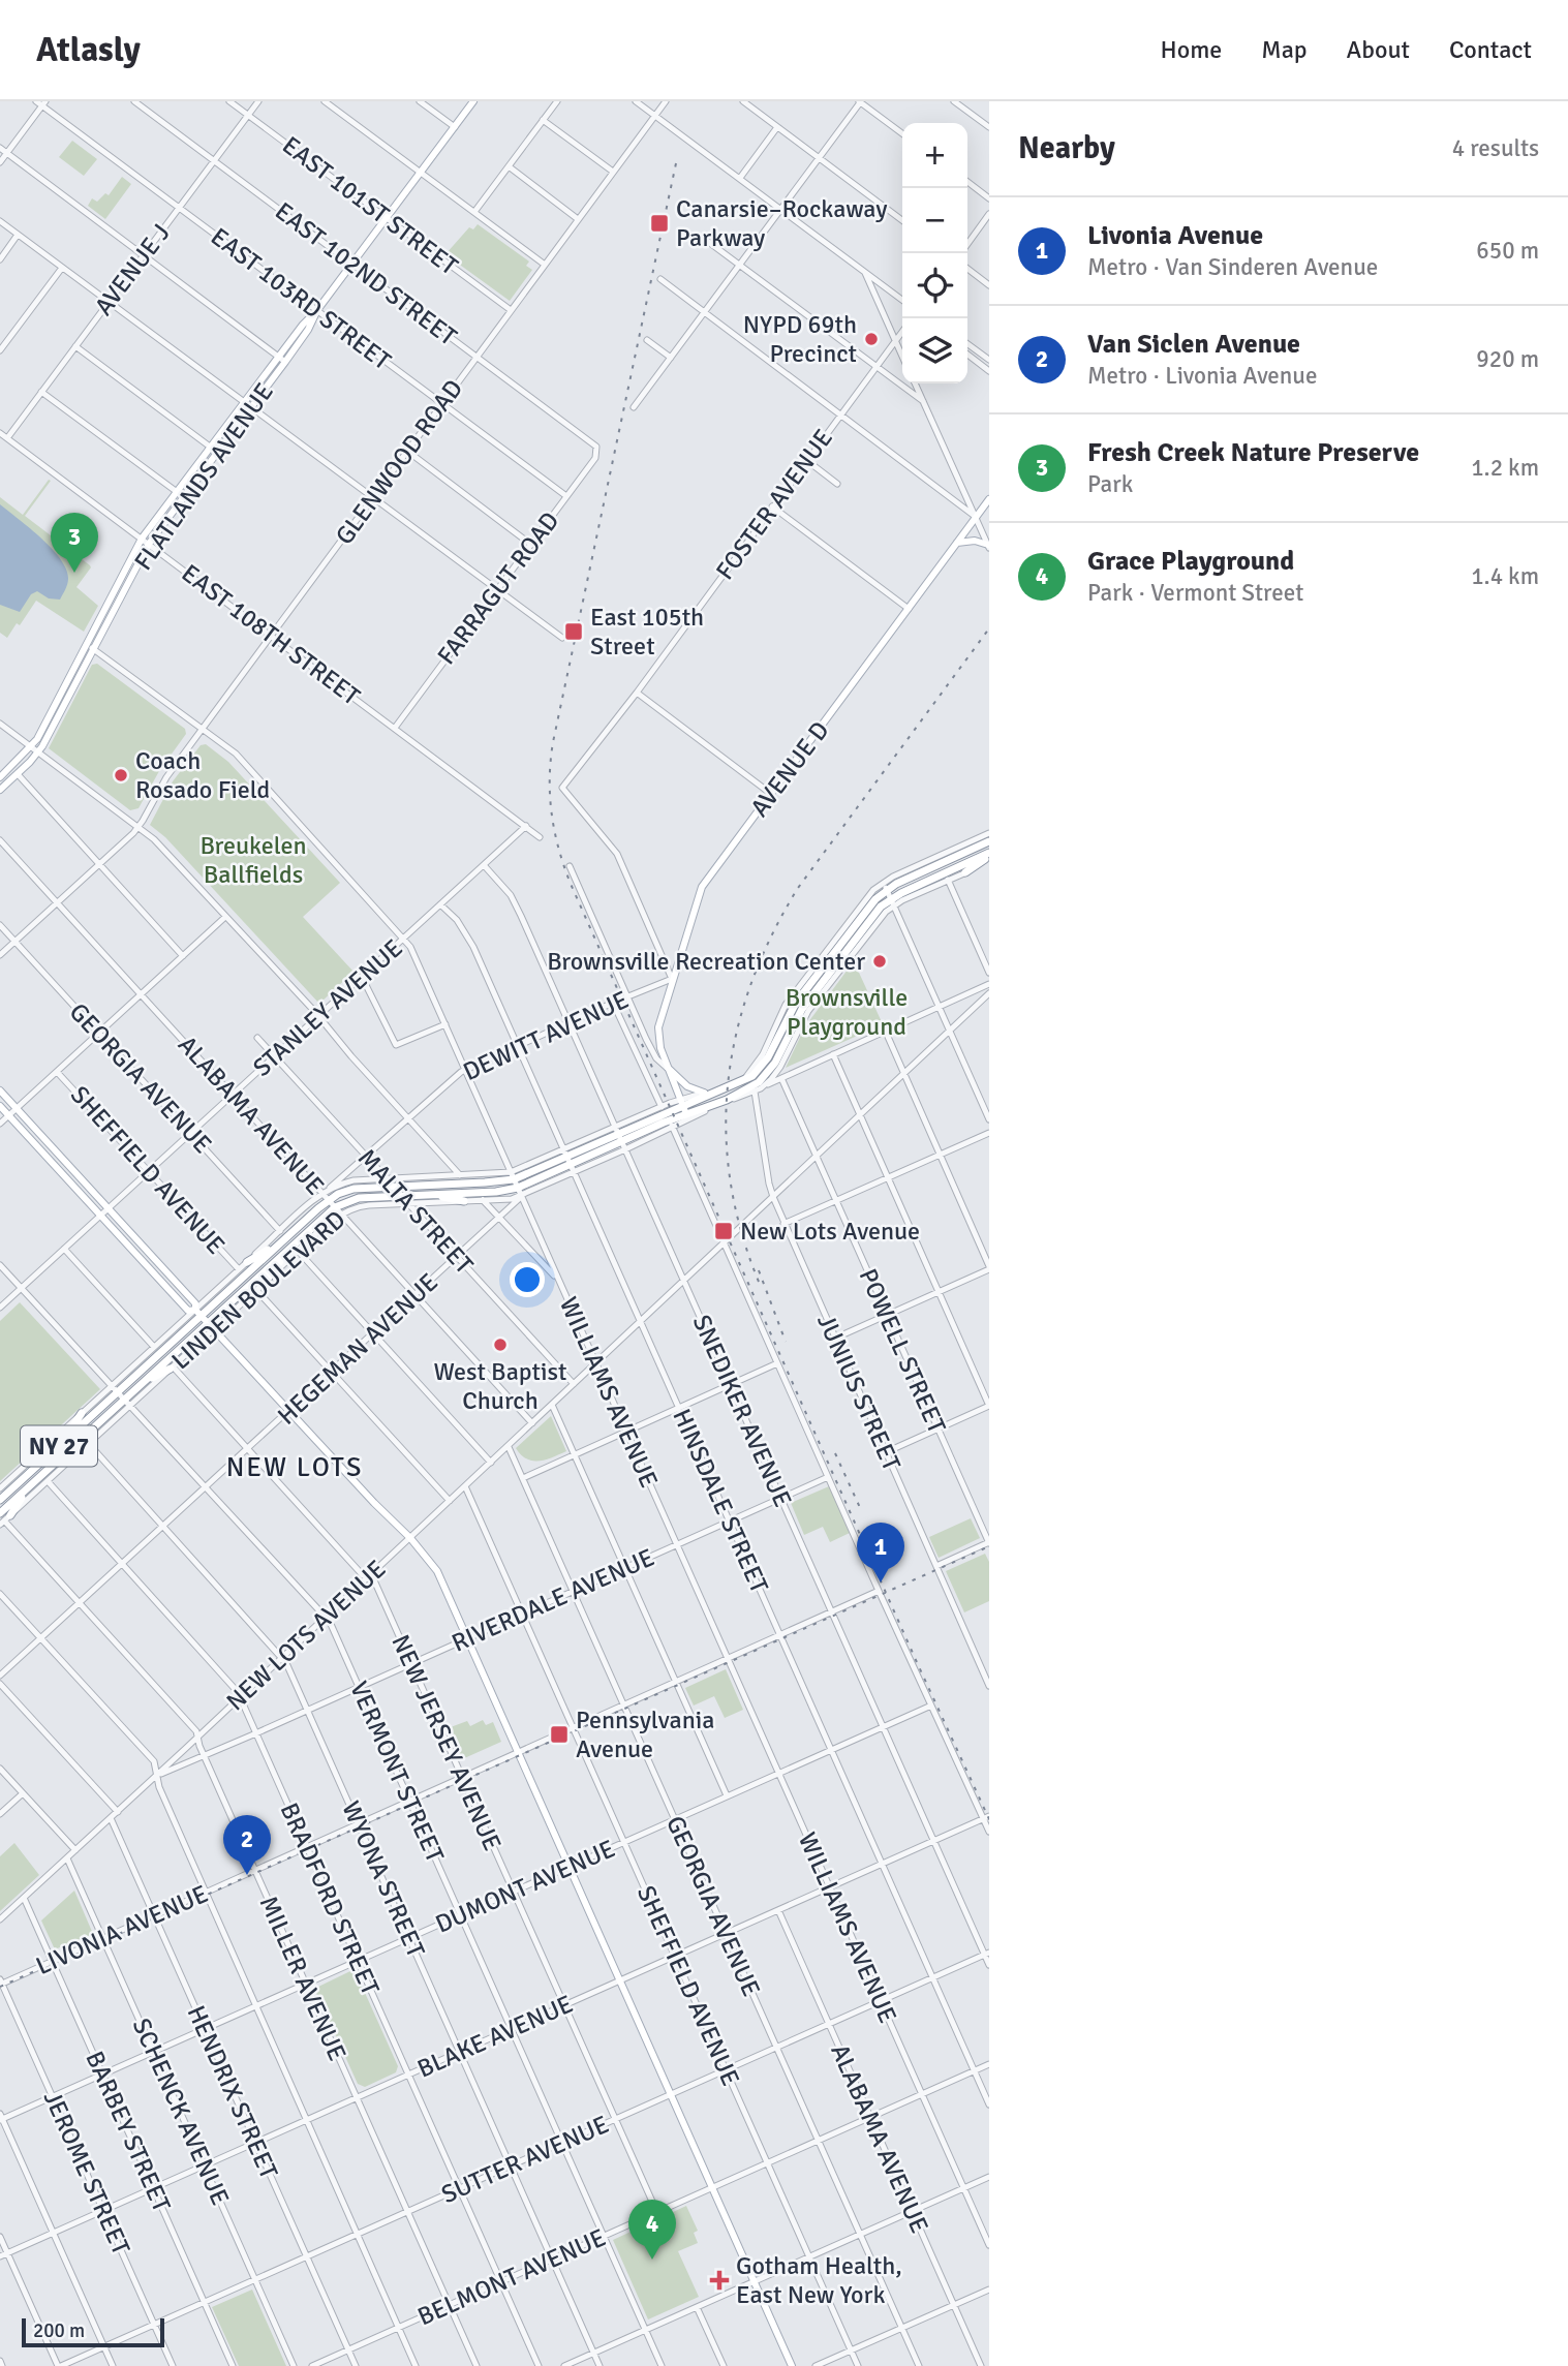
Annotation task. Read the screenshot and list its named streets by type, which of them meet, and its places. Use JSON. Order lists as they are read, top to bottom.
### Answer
{
  "streets": {
    "highway": ["LINDEN BOULEVARD", "NY 27"],
    "main road": ["FLATLANDS AVENUE", "AVENUE D"],
    "street": [
      "EAST 101ST STREET",
      "AVENUE J",
      "EAST 102ND STREET",
      "EAST 103RD STREET",
      "GLENWOOD ROAD",
      "FOSTER AVENUE",
      "FARRAGUT ROAD",
      "EAST 108TH STREET",
      "STANLEY AVENUE",
      "DEWITT AVENUE",
      "GEORGIA AVENUE",
      "ALABAMA AVENUE",
      "SHEFFIELD AVENUE",
      "MALTA STREET",
      "HEGEMAN AVENUE",
      "POWELL STREET",
      "WILLIAMS AVENUE",
      "JUNIUS STREET",
      "SNEDIKER AVENUE",
      "HINSDALE STREET",
      "RIVERDALE AVENUE",
      "NEW LOTS AVENUE",
      "NEW JERSEY AVENUE",
      "VERMONT STREET",
      "WYONA STREET",
      "DUMONT AVENUE",
      "BRADFORD STREET",
      "LIVONIA AVENUE",
      "MILLER AVENUE",
      "BLAKE AVENUE",
      "HENDRIX STREET",
      "SCHENCK AVENUE",
      "BARBEY STREET",
      "SUTTER AVENUE",
      "JEROME STREET",
      "BELMONT AVENUE"
    ]
  },
  "crossings": [
    ["EAST 101ST STREET", "AVENUE J"],
    ["EAST 101ST STREET", "GLENWOOD ROAD"],
    ["EAST 101ST STREET", "FLATLANDS AVENUE"],
    ["AVENUE J", "EAST 102ND STREET"],
    ["AVENUE J", "EAST 103RD STREET"],
    ["AVENUE J", "EAST 108TH STREET"],
    ["EAST 102ND STREET", "GLENWOOD ROAD"],
    ["EAST 102ND STREET", "FLATLANDS AVENUE"],
    ["EAST 102ND STREET", "FARRAGUT ROAD"],
    ["EAST 103RD STREET", "GLENWOOD ROAD"],
    ["EAST 103RD STREET", "FLATLANDS AVENUE"],
    ["EAST 103RD STREET", "FARRAGUT ROAD"],
    ["GLENWOOD ROAD", "EAST 108TH STREET"],
    ["GLENWOOD ROAD", "GEORGIA AVENUE"],
    ["GLENWOOD ROAD", "ALABAMA AVENUE"],
    ["GLENWOOD ROAD", "WILLIAMS AVENUE"],
    ["FLATLANDS AVENUE", "EAST 108TH STREET"],
    ["FLATLANDS AVENUE", "WILLIAMS AVENUE"],
    ["FOSTER AVENUE", "AVENUE D"],
    ["FOSTER AVENUE", "DEWITT AVENUE"],
    ["FARRAGUT ROAD", "EAST 108TH STREET"],
    ["EAST 108TH STREET", "STANLEY AVENUE"],
    ["AVENUE D", "DEWITT AVENUE"],
    ["AVENUE D", "LINDEN BOULEVARD"],
    ["STANLEY AVENUE", "GEORGIA AVENUE"],
    ["STANLEY AVENUE", "ALABAMA AVENUE"],
    ["STANLEY AVENUE", "SHEFFIELD AVENUE"],
    ["STANLEY AVENUE", "MALTA STREET"],
    ["STANLEY AVENUE", "WILLIAMS AVENUE"],
    ["STANLEY AVENUE", "SNEDIKER AVENUE"],
    ["STANLEY AVENUE", "HINSDALE STREET"],
    ["STANLEY AVENUE", "VERMONT STREET"],
    ["DEWITT AVENUE", "MALTA STREET"],
    ["DEWITT AVENUE", "LINDEN BOULEVARD"],
    ["DEWITT AVENUE", "WILLIAMS AVENUE"],
    ["DEWITT AVENUE", "SNEDIKER AVENUE"],
    ["DEWITT AVENUE", "HINSDALE STREET"],
    ["GEORGIA AVENUE", "LINDEN BOULEVARD"],
    ["GEORGIA AVENUE", "RIVERDALE AVENUE"],
    ["GEORGIA AVENUE", "NEW LOTS AVENUE"],
    ["GEORGIA AVENUE", "DUMONT AVENUE"],
    ["GEORGIA AVENUE", "LIVONIA AVENUE"],
    ["GEORGIA AVENUE", "BLAKE AVENUE"],
    ["GEORGIA AVENUE", "SUTTER AVENUE"],
    ["GEORGIA AVENUE", "BELMONT AVENUE"],
    ["ALABAMA AVENUE", "LINDEN BOULEVARD"],
    ["ALABAMA AVENUE", "HEGEMAN AVENUE"],
    ["ALABAMA AVENUE", "NEW LOTS AVENUE"],
    ["ALABAMA AVENUE", "BLAKE AVENUE"],
    ["ALABAMA AVENUE", "SUTTER AVENUE"],
    ["ALABAMA AVENUE", "BELMONT AVENUE"],
    ["SHEFFIELD AVENUE", "LINDEN BOULEVARD"],
    ["SHEFFIELD AVENUE", "RIVERDALE AVENUE"],
    ["SHEFFIELD AVENUE", "NEW LOTS AVENUE"],
    ["SHEFFIELD AVENUE", "DUMONT AVENUE"],
    ["SHEFFIELD AVENUE", "LIVONIA AVENUE"],
    ["SHEFFIELD AVENUE", "BLAKE AVENUE"],
    ["SHEFFIELD AVENUE", "SUTTER AVENUE"],
    ["SHEFFIELD AVENUE", "BELMONT AVENUE"],
    ["MALTA STREET", "LINDEN BOULEVARD"],
    ["MALTA STREET", "HEGEMAN AVENUE"],
    ["MALTA STREET", "NEW LOTS AVENUE"],
    ["LINDEN BOULEVARD", "HEGEMAN AVENUE"],
    ["LINDEN BOULEVARD", "WILLIAMS AVENUE"],
    ["LINDEN BOULEVARD", "JUNIUS STREET"],
    ["LINDEN BOULEVARD", "SNEDIKER AVENUE"],
    ["LINDEN BOULEVARD", "HINSDALE STREET"],
    ["LINDEN BOULEVARD", "NEW JERSEY AVENUE"],
    ["LINDEN BOULEVARD", "VERMONT STREET"],
    ["LINDEN BOULEVARD", "WYONA STREET"],
    ["LINDEN BOULEVARD", "BRADFORD STREET"],
    ["LINDEN BOULEVARD", "MILLER AVENUE"],
    ["HEGEMAN AVENUE", "WILLIAMS AVENUE"],
    ["HEGEMAN AVENUE", "NEW JERSEY AVENUE"],
    ["HEGEMAN AVENUE", "VERMONT STREET"],
    ["HEGEMAN AVENUE", "WYONA STREET"],
    ["HEGEMAN AVENUE", "BRADFORD STREET"],
    ["HEGEMAN AVENUE", "MILLER AVENUE"],
    ["POWELL STREET", "NEW LOTS AVENUE"],
    ["WILLIAMS AVENUE", "RIVERDALE AVENUE"],
    ["WILLIAMS AVENUE", "NEW LOTS AVENUE"],
    ["WILLIAMS AVENUE", "DUMONT AVENUE"],
    ["WILLIAMS AVENUE", "LIVONIA AVENUE"],
    ["WILLIAMS AVENUE", "BLAKE AVENUE"],
    ["WILLIAMS AVENUE", "SUTTER AVENUE"],
    ["WILLIAMS AVENUE", "BELMONT AVENUE"],
    ["JUNIUS STREET", "NEW LOTS AVENUE"],
    ["SNEDIKER AVENUE", "RIVERDALE AVENUE"],
    ["SNEDIKER AVENUE", "NEW LOTS AVENUE"],
    ["SNEDIKER AVENUE", "DUMONT AVENUE"],
    ["SNEDIKER AVENUE", "LIVONIA AVENUE"],
    ["SNEDIKER AVENUE", "BLAKE AVENUE"],
    ["SNEDIKER AVENUE", "SUTTER AVENUE"],
    ["HINSDALE STREET", "RIVERDALE AVENUE"],
    ["HINSDALE STREET", "NEW LOTS AVENUE"],
    ["HINSDALE STREET", "DUMONT AVENUE"],
    ["HINSDALE STREET", "LIVONIA AVENUE"],
    ["HINSDALE STREET", "BLAKE AVENUE"],
    ["HINSDALE STREET", "SUTTER AVENUE"],
    ["HINSDALE STREET", "BELMONT AVENUE"],
    ["RIVERDALE AVENUE", "NEW LOTS AVENUE"],
    ["RIVERDALE AVENUE", "NEW JERSEY AVENUE"],
    ["RIVERDALE AVENUE", "VERMONT STREET"],
    ["RIVERDALE AVENUE", "WYONA STREET"],
    ["RIVERDALE AVENUE", "BRADFORD STREET"],
    ["RIVERDALE AVENUE", "MILLER AVENUE"],
    ["NEW LOTS AVENUE", "NEW JERSEY AVENUE"],
    ["NEW LOTS AVENUE", "VERMONT STREET"],
    ["NEW LOTS AVENUE", "WYONA STREET"],
    ["NEW LOTS AVENUE", "BRADFORD STREET"],
    ["NEW LOTS AVENUE", "MILLER AVENUE"],
    ["NEW LOTS AVENUE", "HENDRIX STREET"],
    ["NEW LOTS AVENUE", "SCHENCK AVENUE"],
    ["NEW LOTS AVENUE", "BARBEY STREET"],
    ["NEW JERSEY AVENUE", "DUMONT AVENUE"],
    ["NEW JERSEY AVENUE", "LIVONIA AVENUE"],
    ["NEW JERSEY AVENUE", "BLAKE AVENUE"],
    ["NEW JERSEY AVENUE", "SUTTER AVENUE"],
    ["NEW JERSEY AVENUE", "BELMONT AVENUE"],
    ["VERMONT STREET", "DUMONT AVENUE"],
    ["VERMONT STREET", "LIVONIA AVENUE"],
    ["VERMONT STREET", "BLAKE AVENUE"],
    ["VERMONT STREET", "SUTTER AVENUE"],
    ["VERMONT STREET", "BELMONT AVENUE"],
    ["WYONA STREET", "DUMONT AVENUE"],
    ["WYONA STREET", "LIVONIA AVENUE"],
    ["WYONA STREET", "BLAKE AVENUE"],
    ["WYONA STREET", "SUTTER AVENUE"],
    ["WYONA STREET", "BELMONT AVENUE"],
    ["DUMONT AVENUE", "BRADFORD STREET"],
    ["DUMONT AVENUE", "MILLER AVENUE"],
    ["DUMONT AVENUE", "HENDRIX STREET"],
    ["DUMONT AVENUE", "SCHENCK AVENUE"],
    ["DUMONT AVENUE", "BARBEY STREET"],
    ["DUMONT AVENUE", "JEROME STREET"],
    ["BRADFORD STREET", "LIVONIA AVENUE"],
    ["BRADFORD STREET", "BLAKE AVENUE"],
    ["BRADFORD STREET", "SUTTER AVENUE"],
    ["BRADFORD STREET", "BELMONT AVENUE"],
    ["LIVONIA AVENUE", "MILLER AVENUE"],
    ["LIVONIA AVENUE", "HENDRIX STREET"],
    ["LIVONIA AVENUE", "SCHENCK AVENUE"],
    ["LIVONIA AVENUE", "BARBEY STREET"],
    ["LIVONIA AVENUE", "JEROME STREET"],
    ["MILLER AVENUE", "BLAKE AVENUE"],
    ["MILLER AVENUE", "SUTTER AVENUE"],
    ["MILLER AVENUE", "BELMONT AVENUE"],
    ["BLAKE AVENUE", "HENDRIX STREET"],
    ["BLAKE AVENUE", "SCHENCK AVENUE"],
    ["BLAKE AVENUE", "BARBEY STREET"],
    ["BLAKE AVENUE", "JEROME STREET"],
    ["HENDRIX STREET", "SUTTER AVENUE"],
    ["HENDRIX STREET", "BELMONT AVENUE"],
    ["SCHENCK AVENUE", "SUTTER AVENUE"],
    ["BARBEY STREET", "SUTTER AVENUE"],
    ["SUTTER AVENUE", "JEROME STREET"]
  ],
  "districts": ["NEW LOTS"],
  "parks": ["Breukelen Ballfields", "Brownsville Playground"],
  "places": {
    "transit": [
      "Canarsie–Rockaway Parkway",
      "East 105th Street",
      "New Lots Avenue",
      "Pennsylvania Avenue"
    ],
    "other": [
      "NYPD 69th Precinct",
      "Coach Rosado Field",
      "Brownsville Recreation Center",
      "West Baptist Church"
    ],
    "health": ["Gotham Health, East New York"]
  },
  "scale_bar": "200 m",
  "page": {
    "header": "Atlasly",
    "nav": [
      "Home",
      "Map",
      "About",
      "Contact"
    ],
    "heading": ["Nearby", "4 results"],
    "map_buttons": ["+", "−"],
    "list": [
      {
        "mark": "1",
        "name": "Livonia Avenue",
        "note": "Metro · Van Sinderen Avenue",
        "value": "650 m"
      },
      {
        "mark": "2",
        "name": "Van Siclen Avenue",
        "note": "Metro · Livonia Avenue",
        "value": "920 m"
      },
      {
        "mark": "3",
        "name": "Fresh Creek Nature Preserve",
        "note": "Park",
        "value": "1.2 km"
      },
      {
        "mark": "4",
        "name": "Grace Playground",
        "note": "Park · Vermont Street",
        "value": "1.4 km"
      }
    ],
    "pins": [
      "3",
      "1",
      "2",
      "4"
    ],
    "scale": "200 m"
  }
}
